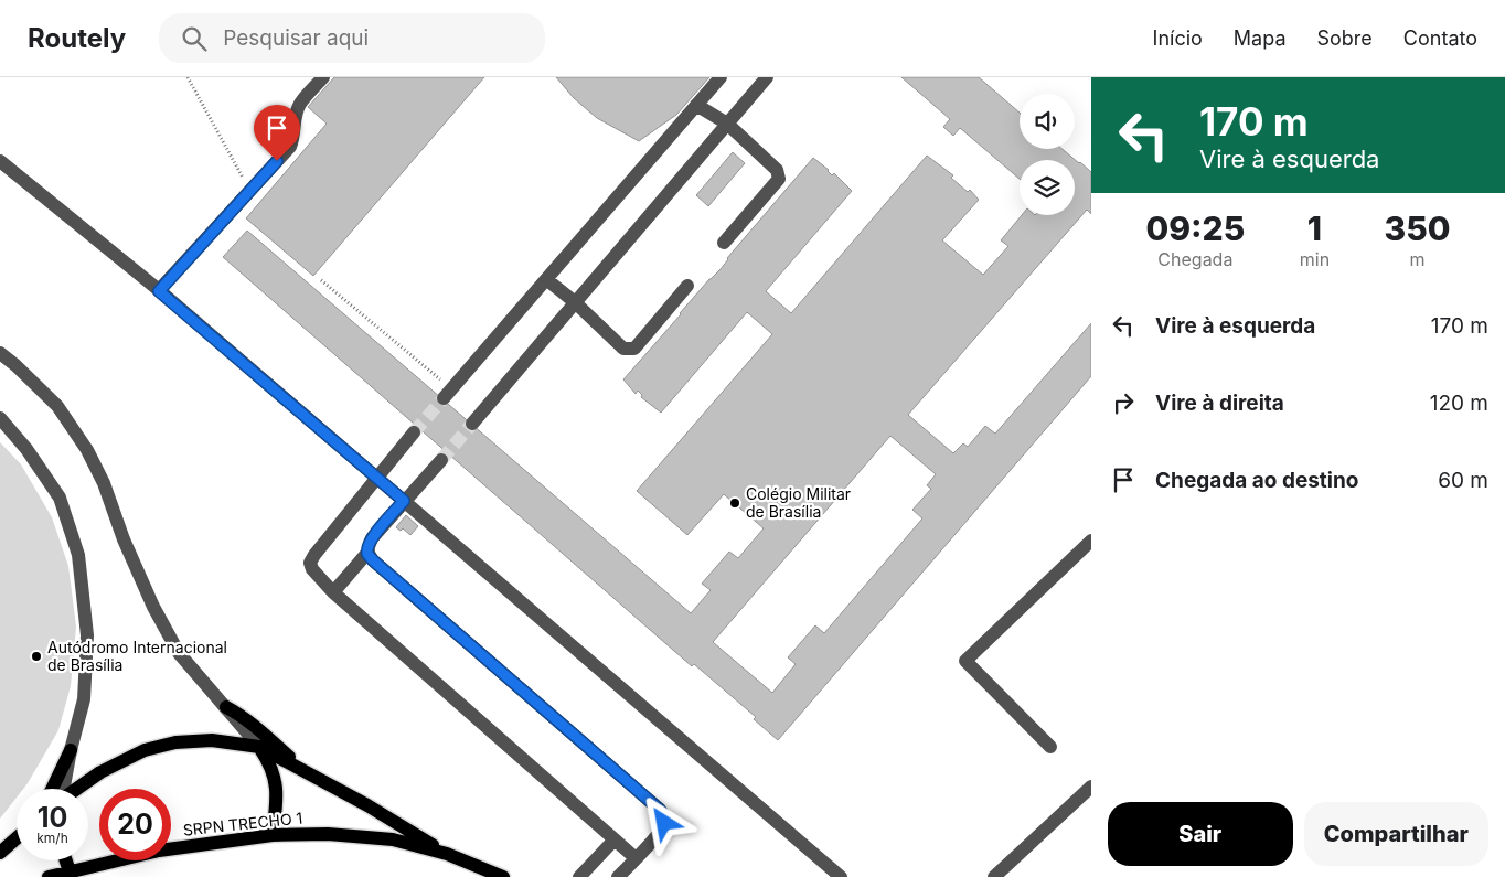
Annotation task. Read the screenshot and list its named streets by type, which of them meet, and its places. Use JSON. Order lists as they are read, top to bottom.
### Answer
{
  "streets": {
    "main road": ["SRPN TRECHO 1"]
  },
  "places": ["Colégio Militar de Brasília", "Autódromo Internacional de Brasília"],
  "page": {
    "header": "Routely",
    "search": "Pesquisar aqui",
    "nav": [
      "Início",
      "Mapa",
      "Sobre",
      "Contato"
    ],
    "turn": ["170 m", "Vire à esquerda"],
    "eta": [
      "09:25",
      "Chegada",
      "1",
      "min",
      "350",
      "m"
    ],
    "list": [
      {
        "name": "Vire à esquerda",
        "value": "170 m"
      },
      {
        "name": "Vire à direita",
        "value": "120 m"
      },
      {
        "name": "Chegada ao destino",
        "value": "60 m"
      }
    ],
    "speed": "10 km/h",
    "limit": "20",
    "buttons": ["Sair", "Compartilhar"]
  }
}
